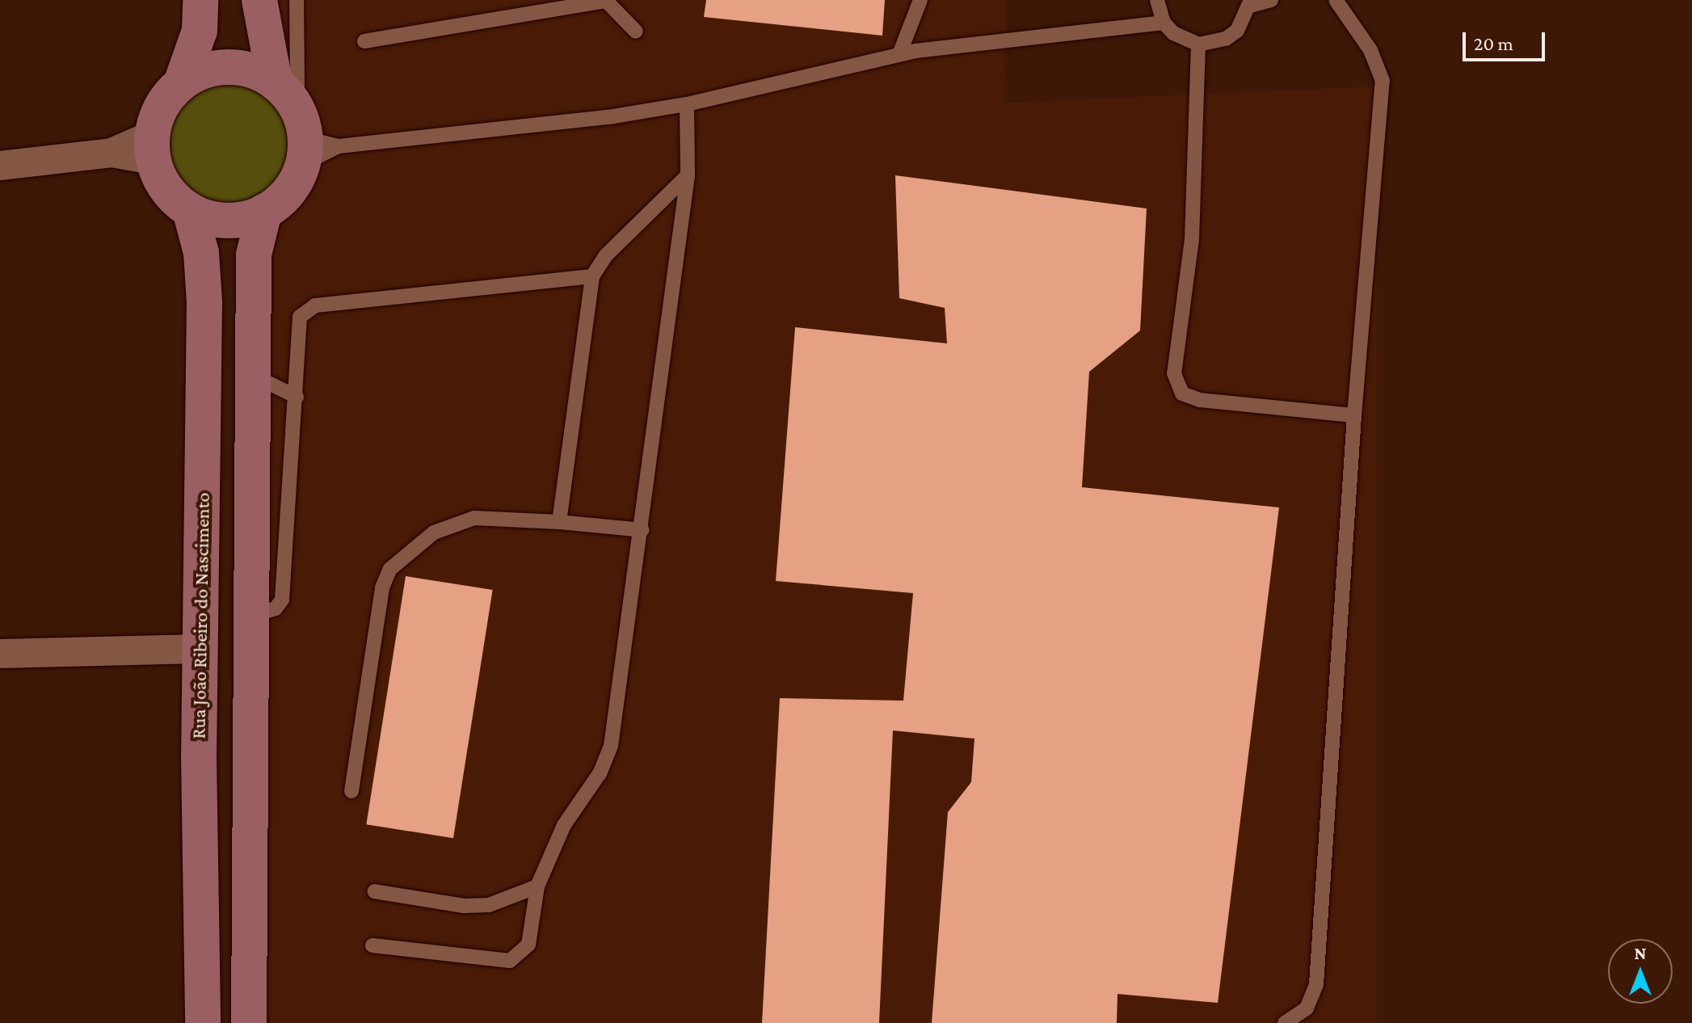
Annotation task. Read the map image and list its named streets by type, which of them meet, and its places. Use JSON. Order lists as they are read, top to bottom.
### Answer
{
  "streets": {
    "main road": ["Rua João Ribeiro do Nascimento"]
  },
  "scale_bar": "20 m",
  "north": "top"
}
